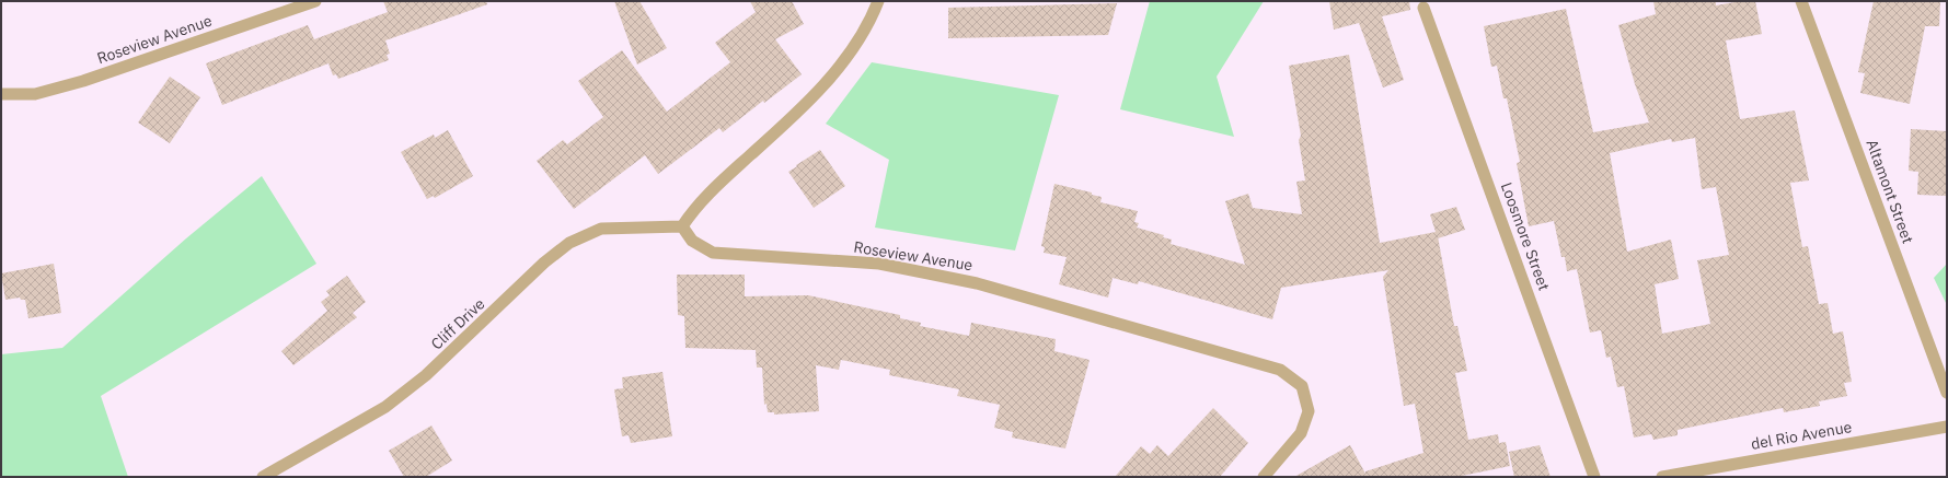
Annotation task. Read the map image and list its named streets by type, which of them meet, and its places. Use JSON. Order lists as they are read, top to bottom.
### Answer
{
  "streets": {
    "street": [
      "Roseview Avenue",
      "Altamont Street",
      "Loosmore Street",
      "Cliff Drive",
      "del Rio Avenue"
    ]
  },
  "crossings": [
    ["Roseview Avenue", "Cliff Drive"]
  ]
}
